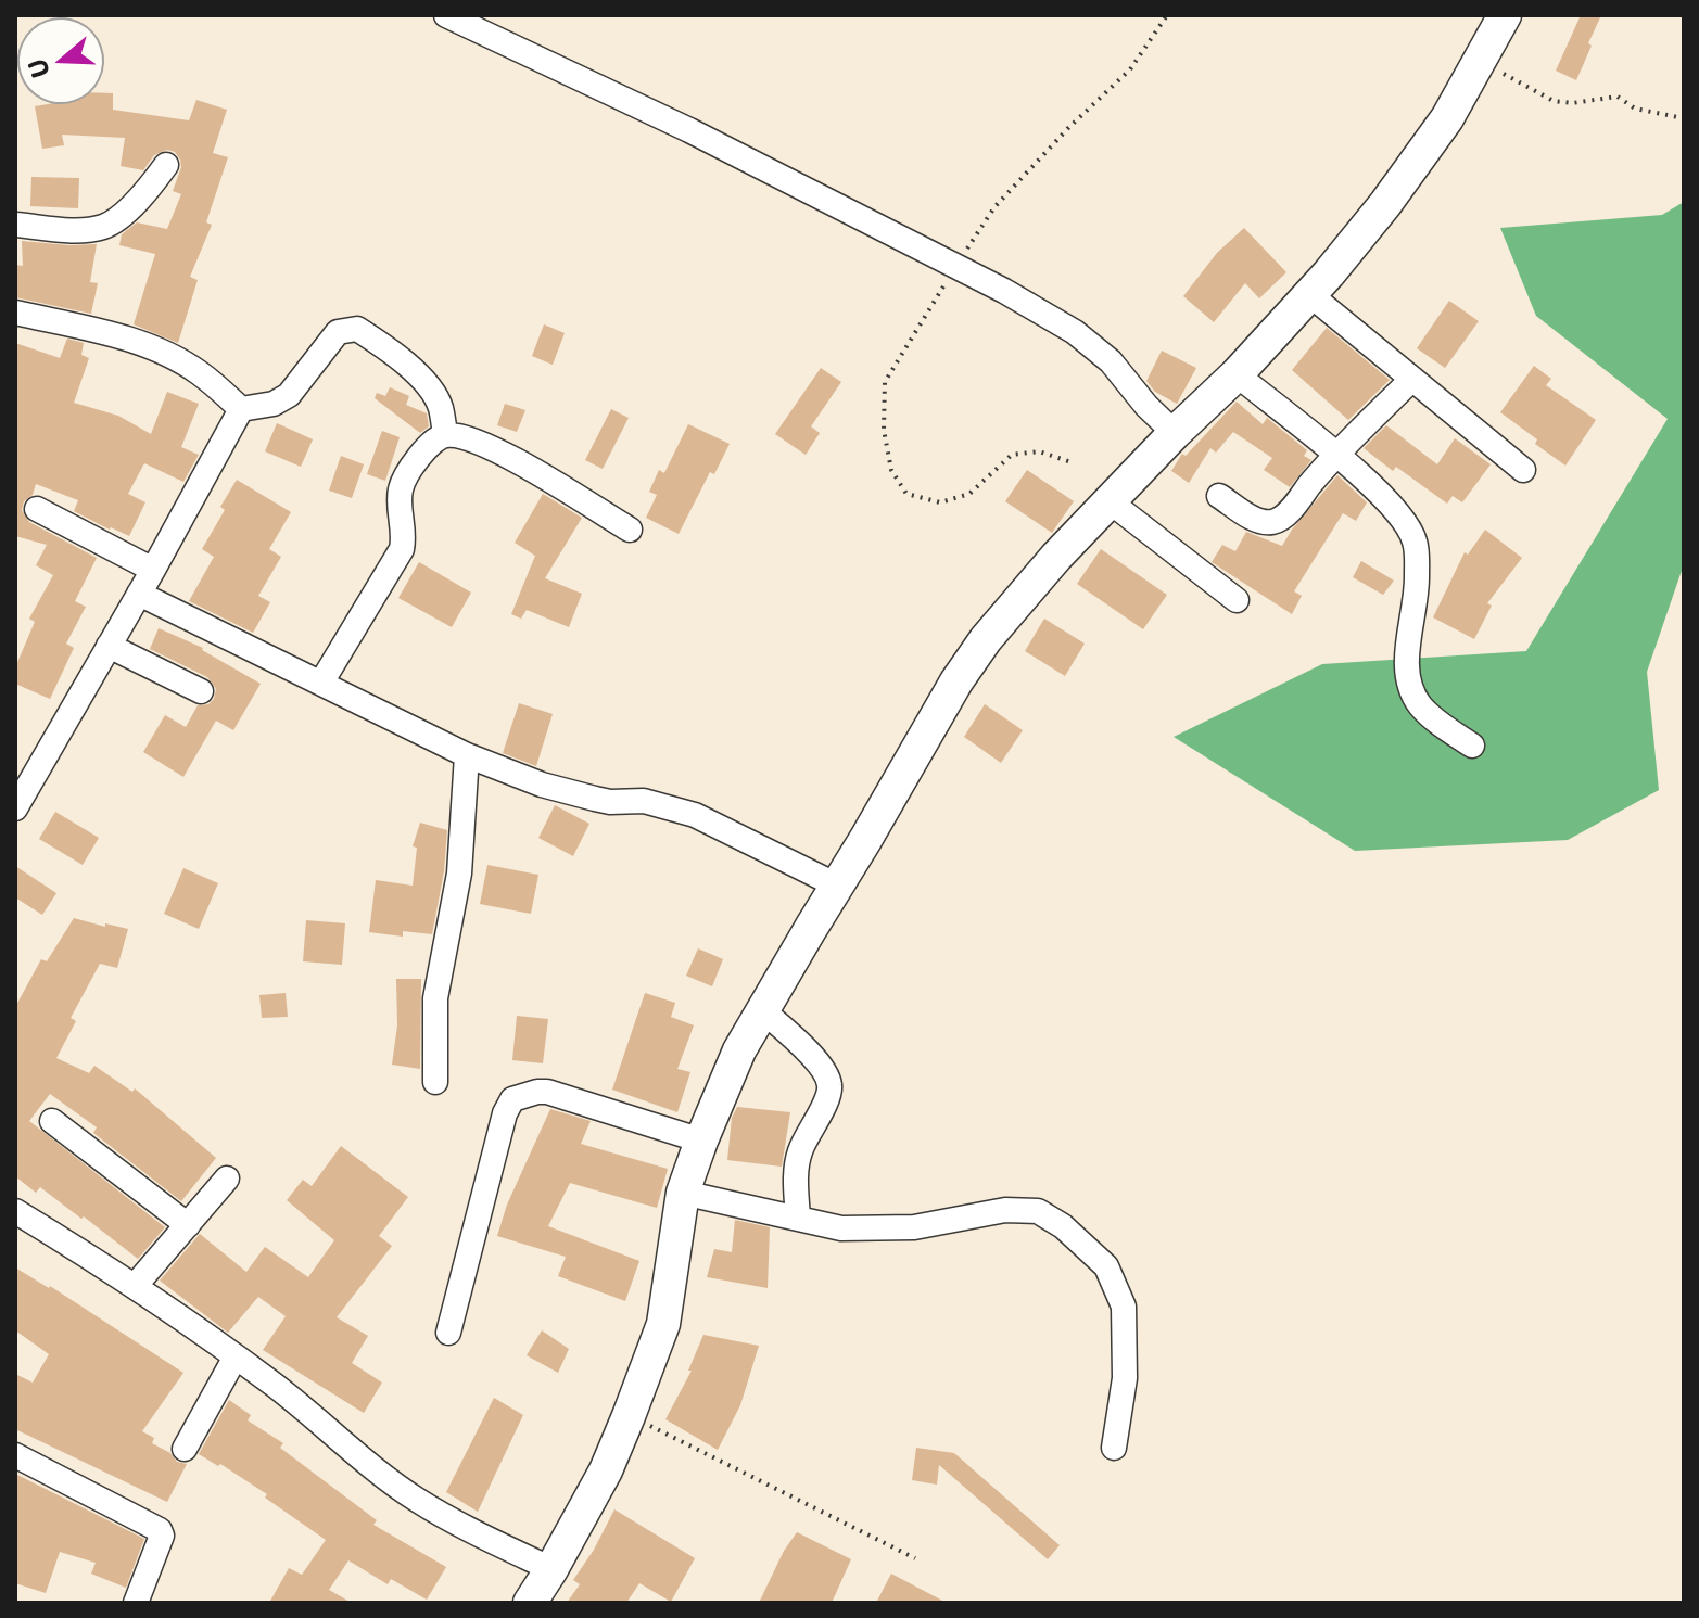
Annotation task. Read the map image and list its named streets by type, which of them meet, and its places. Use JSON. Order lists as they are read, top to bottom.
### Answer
{
  "north": "left"
}
